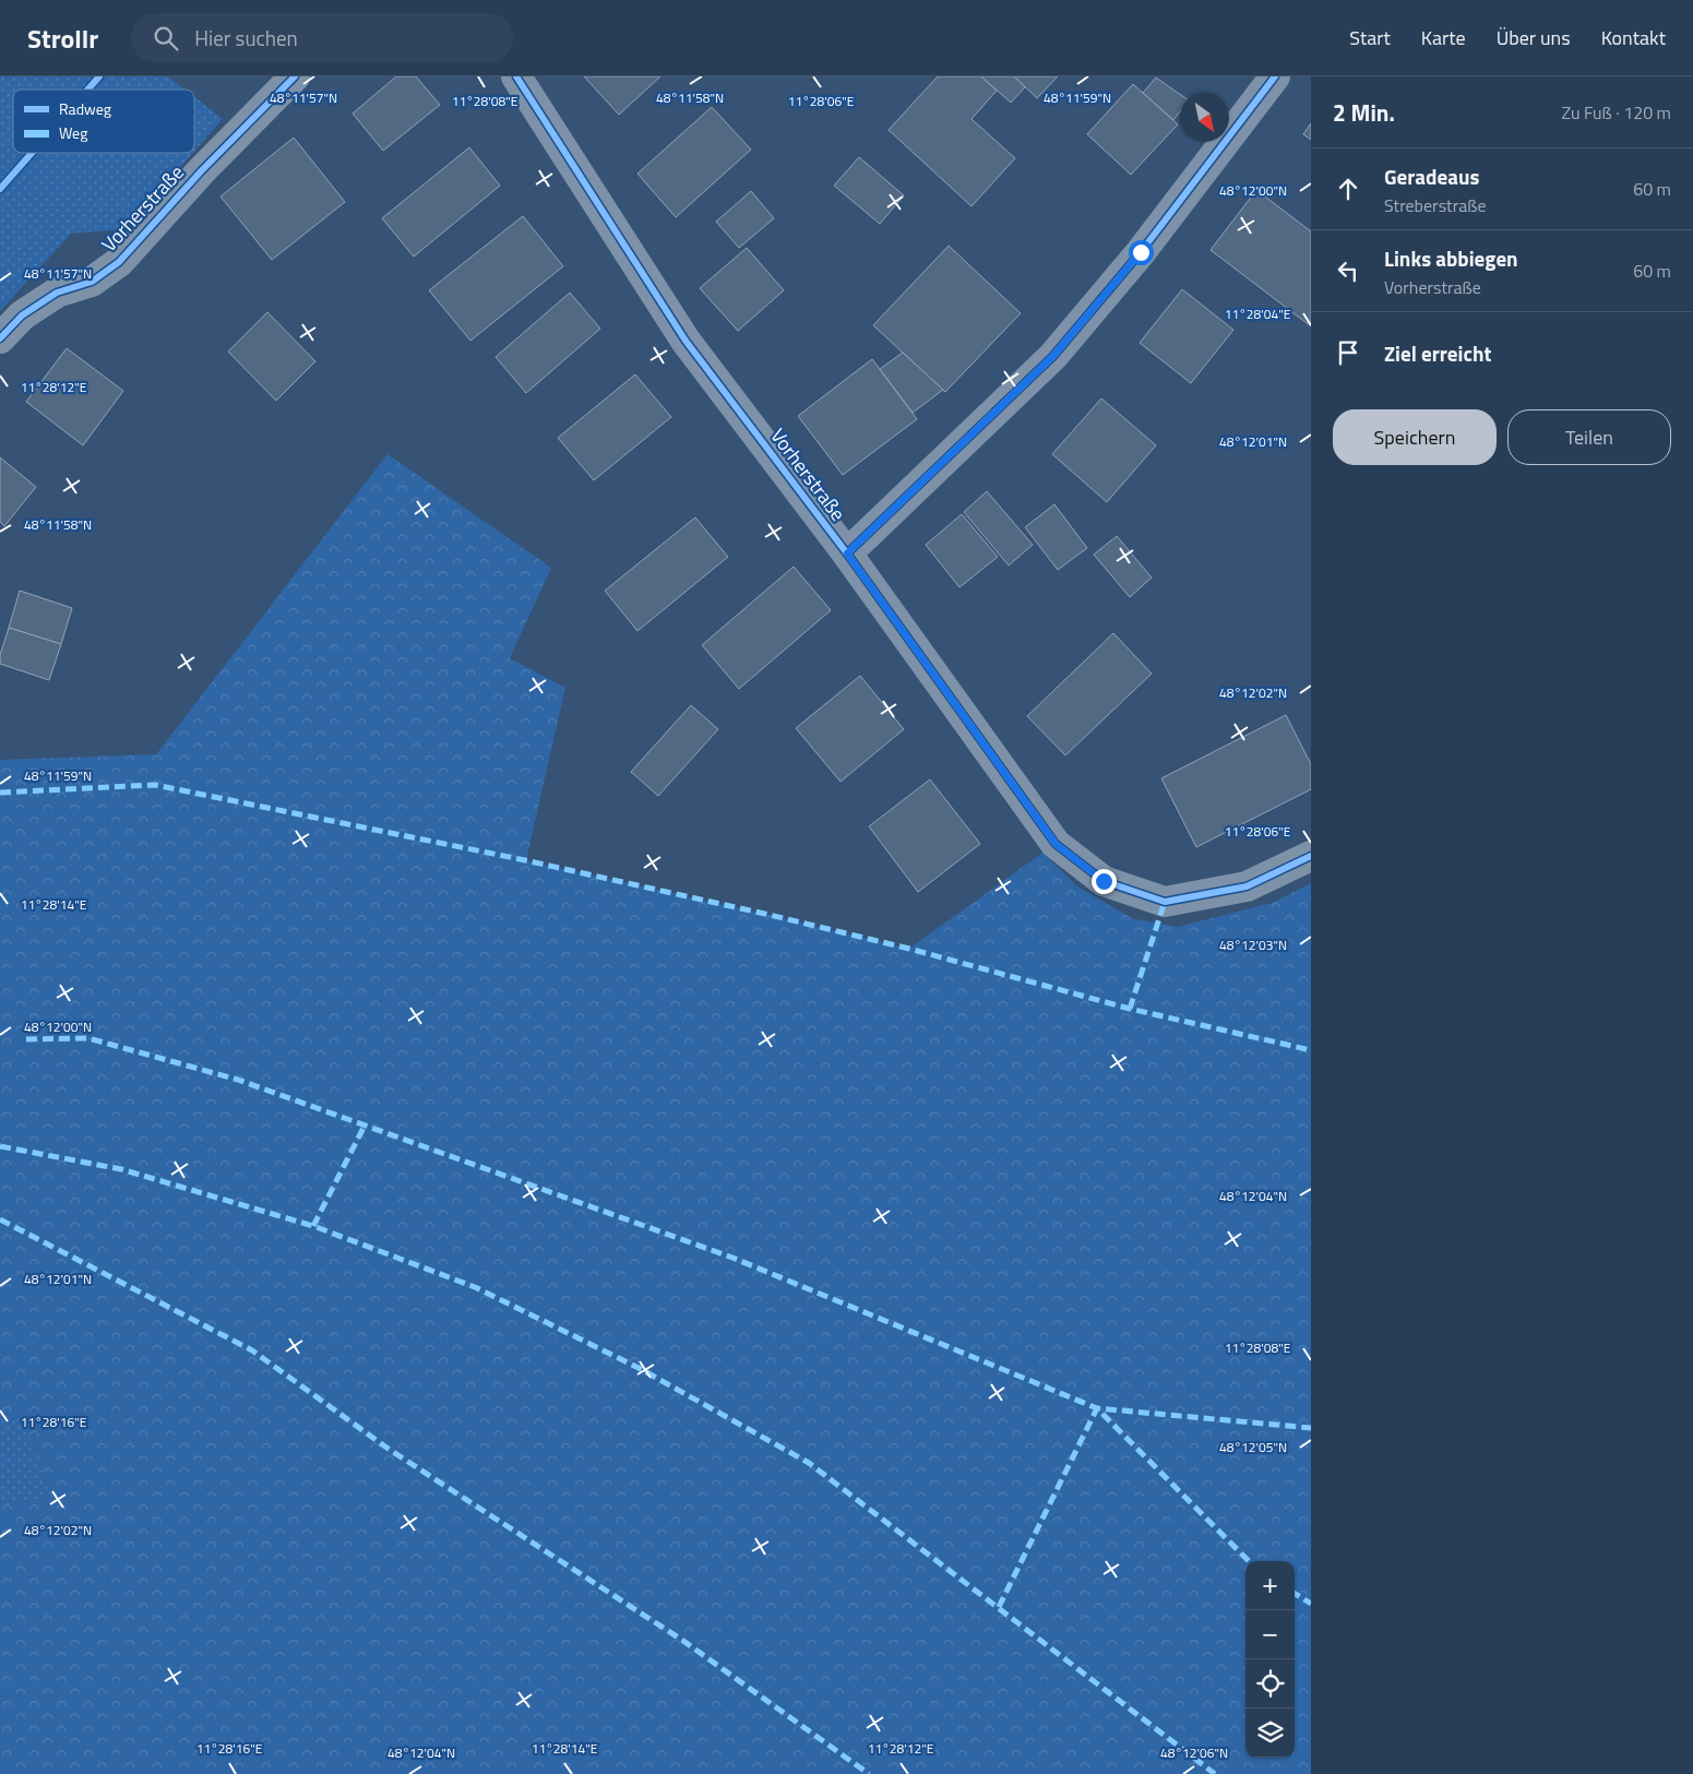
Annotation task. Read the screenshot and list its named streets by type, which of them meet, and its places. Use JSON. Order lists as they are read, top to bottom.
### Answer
{
  "streets": {
    "street": ["Vorherstraße"]
  },
  "legend": ["Radweg", "Weg"],
  "north": "bottom right",
  "page": {
    "header": "Strollr",
    "search": "Hier suchen",
    "nav": [
      "Start",
      "Karte",
      "Über uns",
      "Kontakt"
    ],
    "heading": ["2 Min.", "Zu Fuß · 120 m"],
    "list": [
      ["Geradeaus", "Streberstraße", "60 m"],
      ["Links abbiegen", "Vorherstraße", "60 m"],
      "Ziel erreicht"
    ],
    "buttons": ["Speichern", "Teilen"],
    "map_buttons": ["+", "−"]
  },
  "coordinates": [
    "48°11'57\"N",
    "48°11'58\"N",
    "48°11'59\"N",
    "11°28'08\"E",
    "11°28'06\"E",
    "48°12'00\"N",
    "11°28'04\"E",
    "11°28'12\"E",
    "48°12'01\"N",
    "48°12'02\"N",
    "11°28'14\"E",
    "48°12'03\"N",
    "48°12'04\"N",
    "11°28'16\"E",
    "48°12'05\"N",
    "48°12'06\"N"
  ]
}
